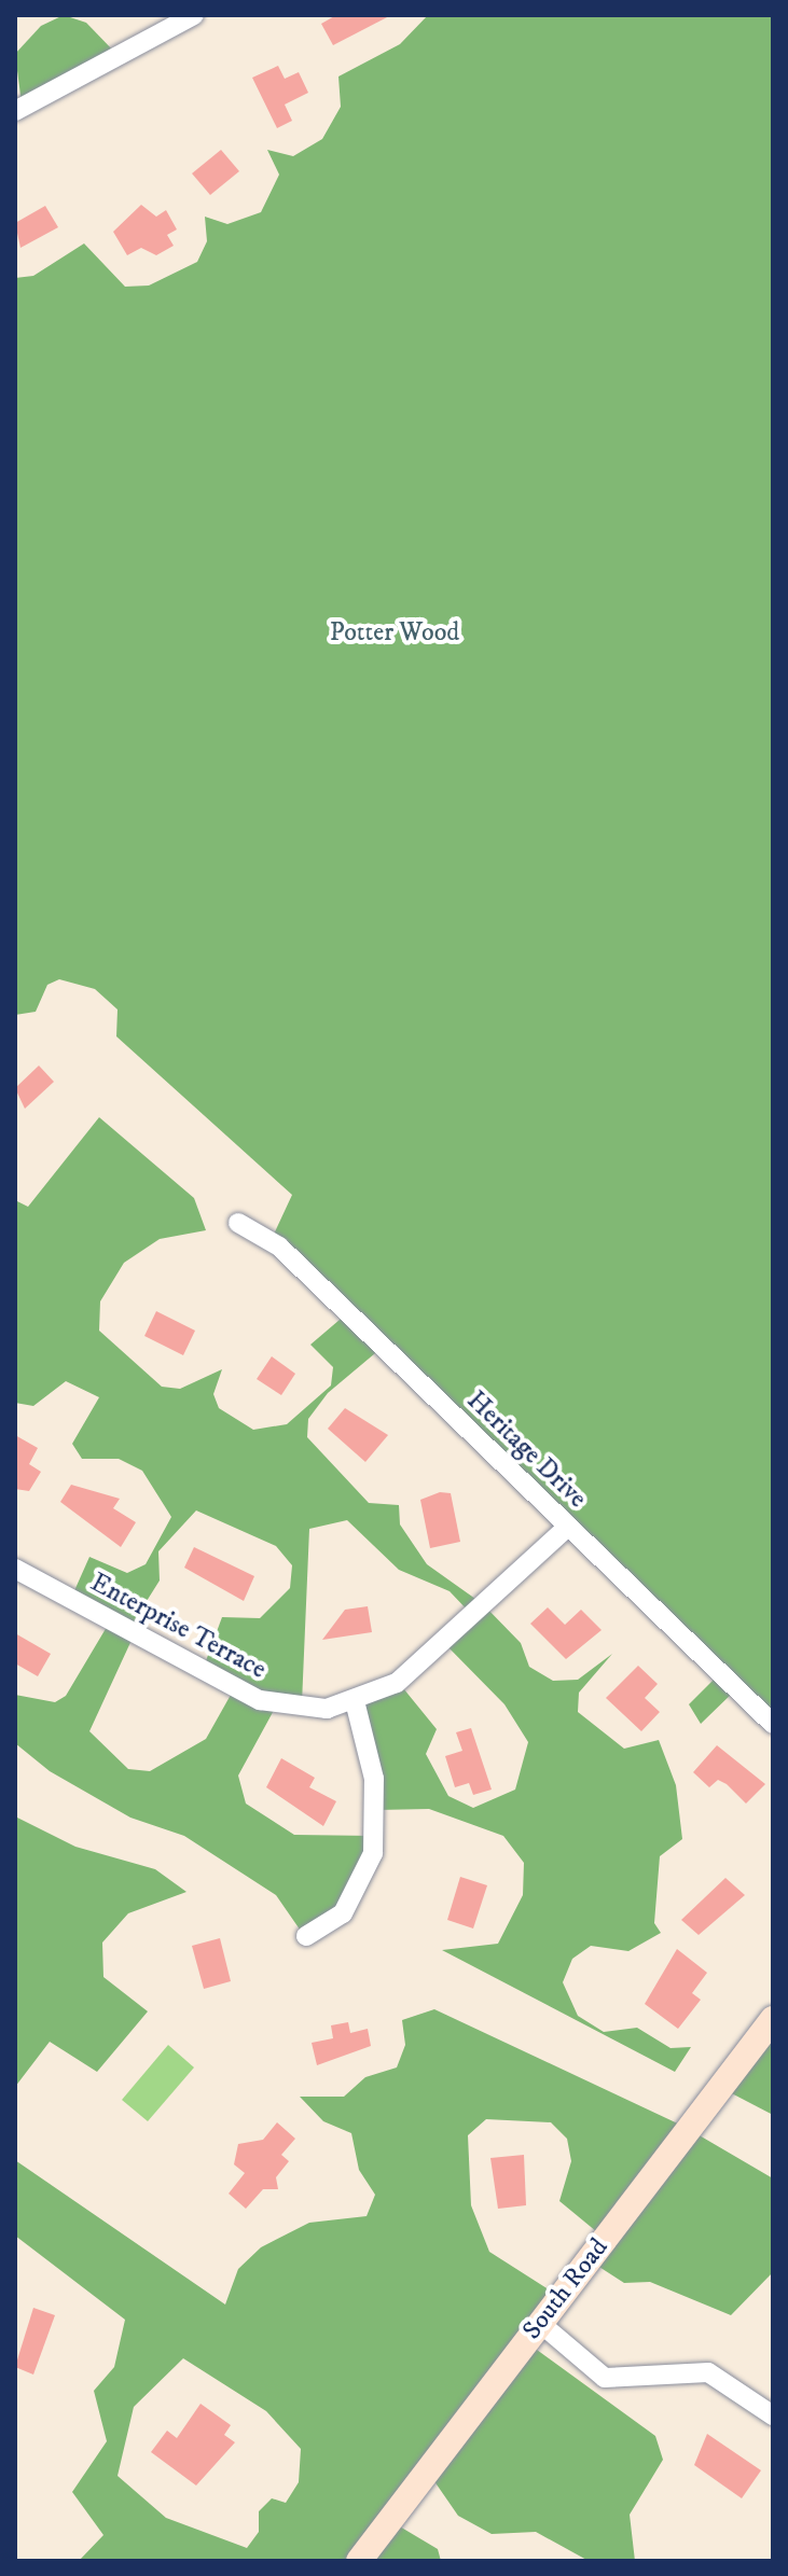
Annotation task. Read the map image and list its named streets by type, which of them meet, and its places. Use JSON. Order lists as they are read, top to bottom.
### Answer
{
  "streets": {
    "street": ["Heritage Drive", "Enterprise Terrace", "South Road"]
  },
  "crossings": [
    ["Heritage Drive", "Enterprise Terrace"]
  ],
  "parks": ["Potter Wood"]
}
